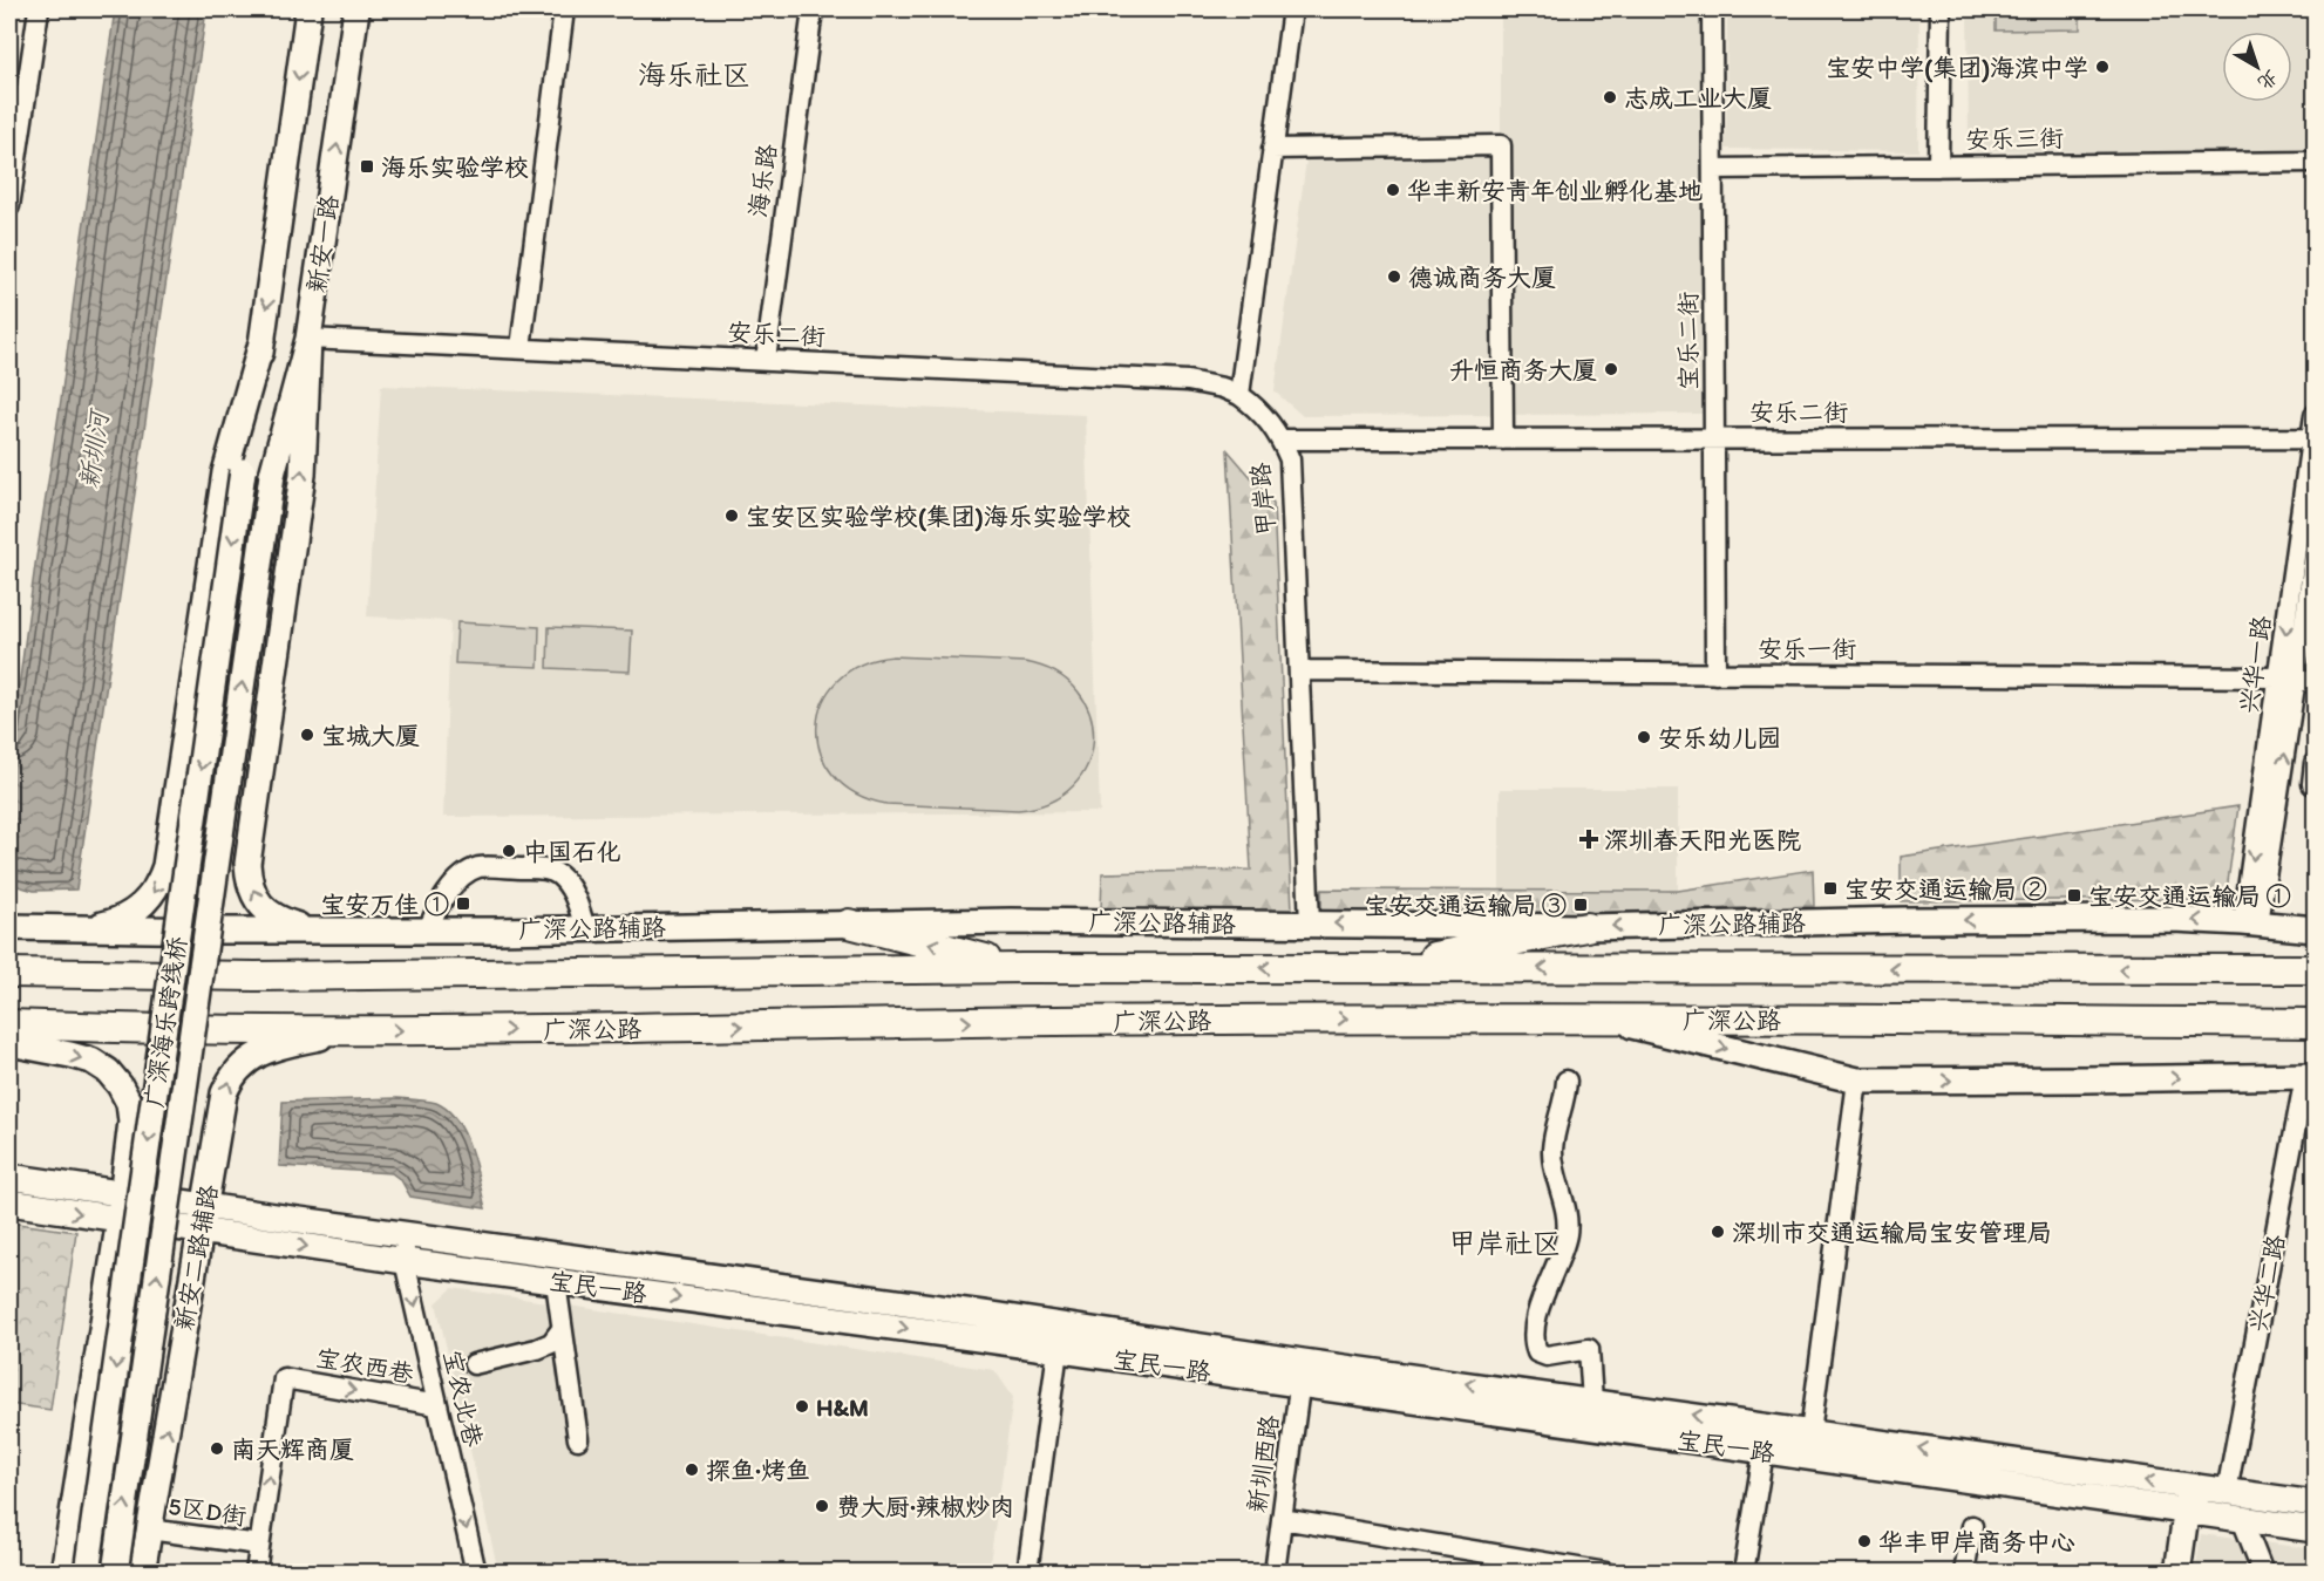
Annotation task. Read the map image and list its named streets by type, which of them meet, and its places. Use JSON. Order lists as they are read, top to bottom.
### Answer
{
  "streets": {
    "highway": ["广深公路"],
    "main road": [
      "新安一路",
      "广深公路辅路",
      "广深海乐跨线桥",
      "新安二路辅路",
      "宝民一路"
    ],
    "street": [
      "安乐三街",
      "海乐路",
      "安乐二街",
      "宝乐二街",
      "甲岸路",
      "安乐一街",
      "兴华一路",
      "兴华二路",
      "宝农西巷",
      "宝农北巷",
      "新圳西路",
      "5区D街"
    ]
  },
  "crossings": [
    ["安乐三街", "宝乐二街"],
    ["海乐路", "安乐二街"],
    ["新安一路", "安乐二街"],
    ["新安一路", "广深海乐跨线桥"],
    ["安乐二街", "宝乐二街"],
    ["安乐二街", "甲岸路"],
    ["安乐二街", "兴华一路"],
    ["宝乐二街", "安乐一街"],
    ["甲岸路", "安乐一街"],
    ["甲岸路", "广深公路辅路"],
    ["安乐一街", "兴华一路"],
    ["兴华一路", "广深公路辅路"],
    ["广深公路", "新安二路辅路"],
    ["新安二路辅路", "宝民一路"],
    ["新安二路辅路", "5区D街"],
    ["兴华二路", "宝民一路"],
    ["宝民一路", "宝农北巷"],
    ["宝民一路", "新圳西路"],
    ["宝农西巷", "宝农北巷"],
    ["宝农西巷", "5区D街"]
  ],
  "districts": ["海乐社区", "甲岸社区"],
  "water": ["新圳河"],
  "places": {
    "other": [
      "宝安中学(集团)海滨中学",
      "志成工业大厦",
      "华丰新安青年创业孵化基地",
      "德诚商务大厦",
      "升恒商务大厦",
      "宝安区实验学校(集团)海乐实验学校",
      "宝城大厦",
      "安乐幼儿园",
      "中国石化",
      "深圳市交通运输局宝安管理局",
      "H&M",
      "南天辉商厦",
      "探鱼·烤鱼",
      "费大厨·辣椒炒肉",
      "华丰甲岸商务中心"
    ],
    "transit": [
      "海乐实验学校",
      "宝安交通运输局 ②",
      "宝安交通运输局 ①",
      "宝安万佳 ①",
      "宝安交通运输局 ③"
    ],
    "health": ["深圳春天阳光医院"]
  },
  "north": "bottom right"
}
